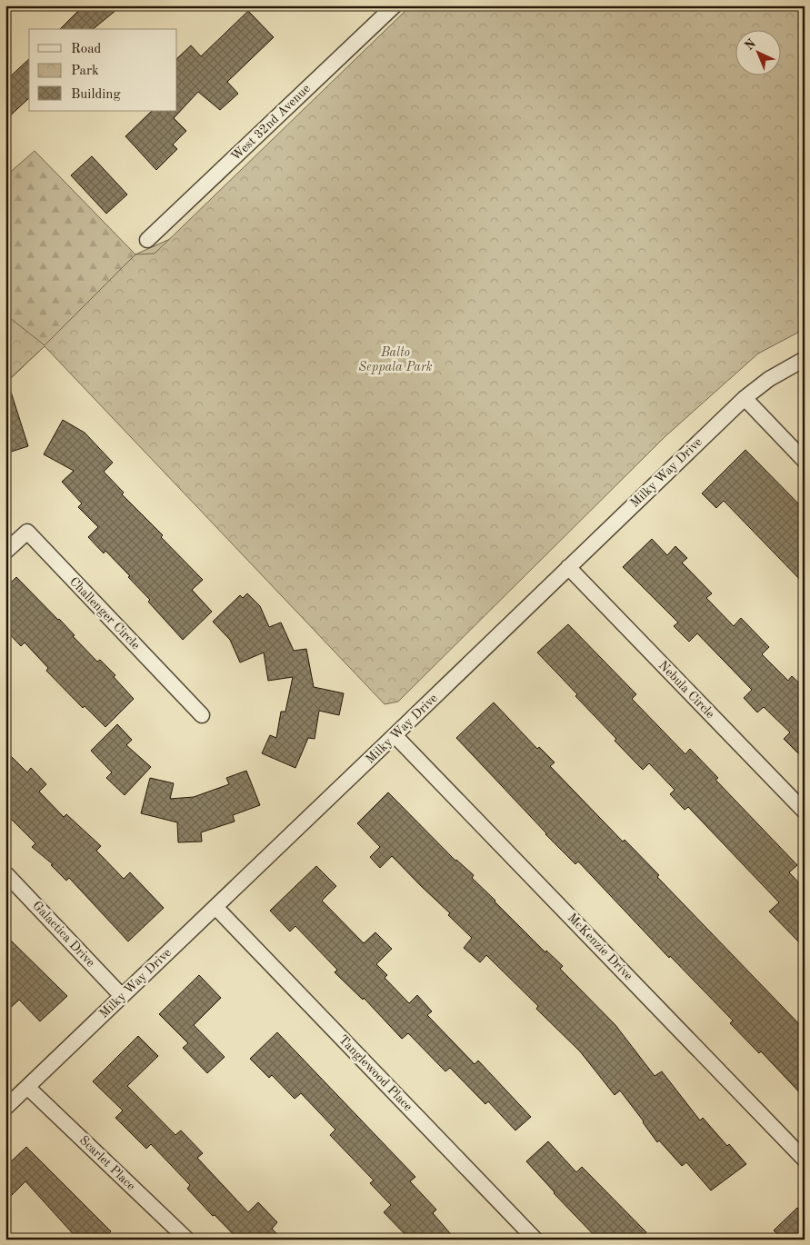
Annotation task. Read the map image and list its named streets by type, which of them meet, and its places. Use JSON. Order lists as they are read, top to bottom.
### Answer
{
  "streets": {
    "street": [
      "West 32nd Avenue",
      "Milky Way Drive",
      "Challenger Circle",
      "Nebula Circle",
      "Galactica Drive",
      "McKenzie Drive",
      "Tanglewood Place",
      "Scarlet Place"
    ]
  },
  "crossings": [
    ["Milky Way Drive", "Nebula Circle"],
    ["Milky Way Drive", "Galactica Drive"],
    ["Milky Way Drive", "McKenzie Drive"],
    ["Milky Way Drive", "Tanglewood Place"],
    ["Milky Way Drive", "Scarlet Place"]
  ],
  "parks": ["Balto Seppala Park"],
  "legend": ["Road", "Park", "Building"],
  "north": "top left"
}
